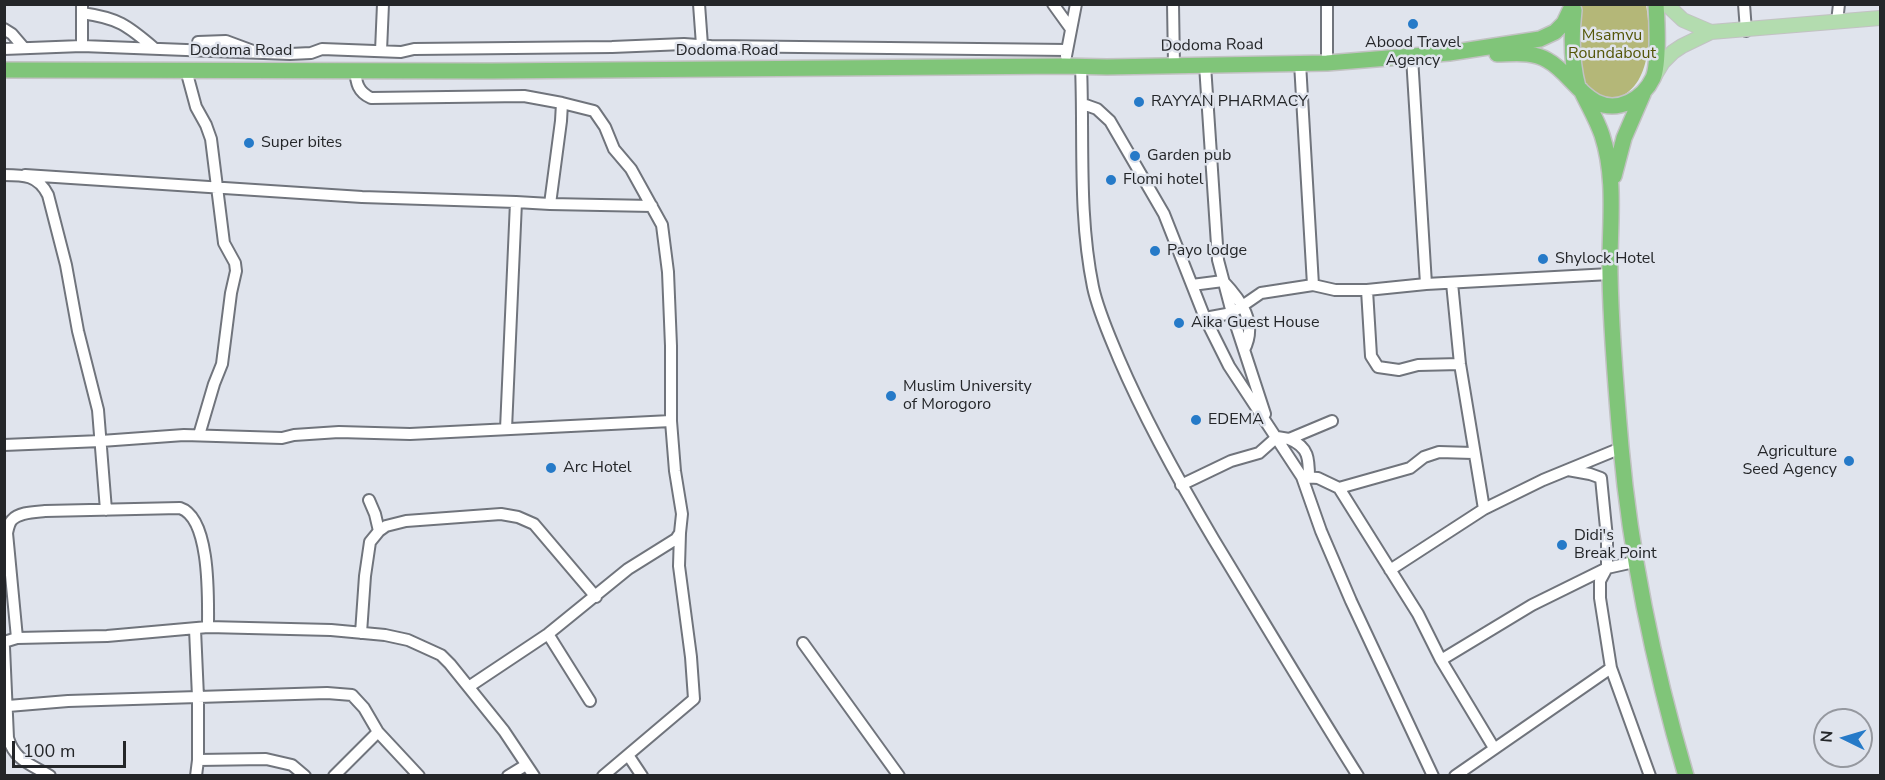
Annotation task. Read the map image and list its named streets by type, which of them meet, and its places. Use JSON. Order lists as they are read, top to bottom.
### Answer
{
  "streets": {
    "highway": ["Dodoma Road"]
  },
  "parks": ["Msamvu Roundabout"],
  "places": [
    "Abood Travel Agency",
    "RAYYAN PHARMACY",
    "Super bites",
    "Garden pub",
    "Flomi hotel",
    "Payo lodge",
    "Shylock Hotel",
    "Aika Guest House",
    "Muslim University of Morogoro",
    "EDEMA",
    "Agriculture Seed Agency",
    "Arc Hotel",
    "Didi's Break Point"
  ],
  "scale_bar": "100 m",
  "north": "left"
}
